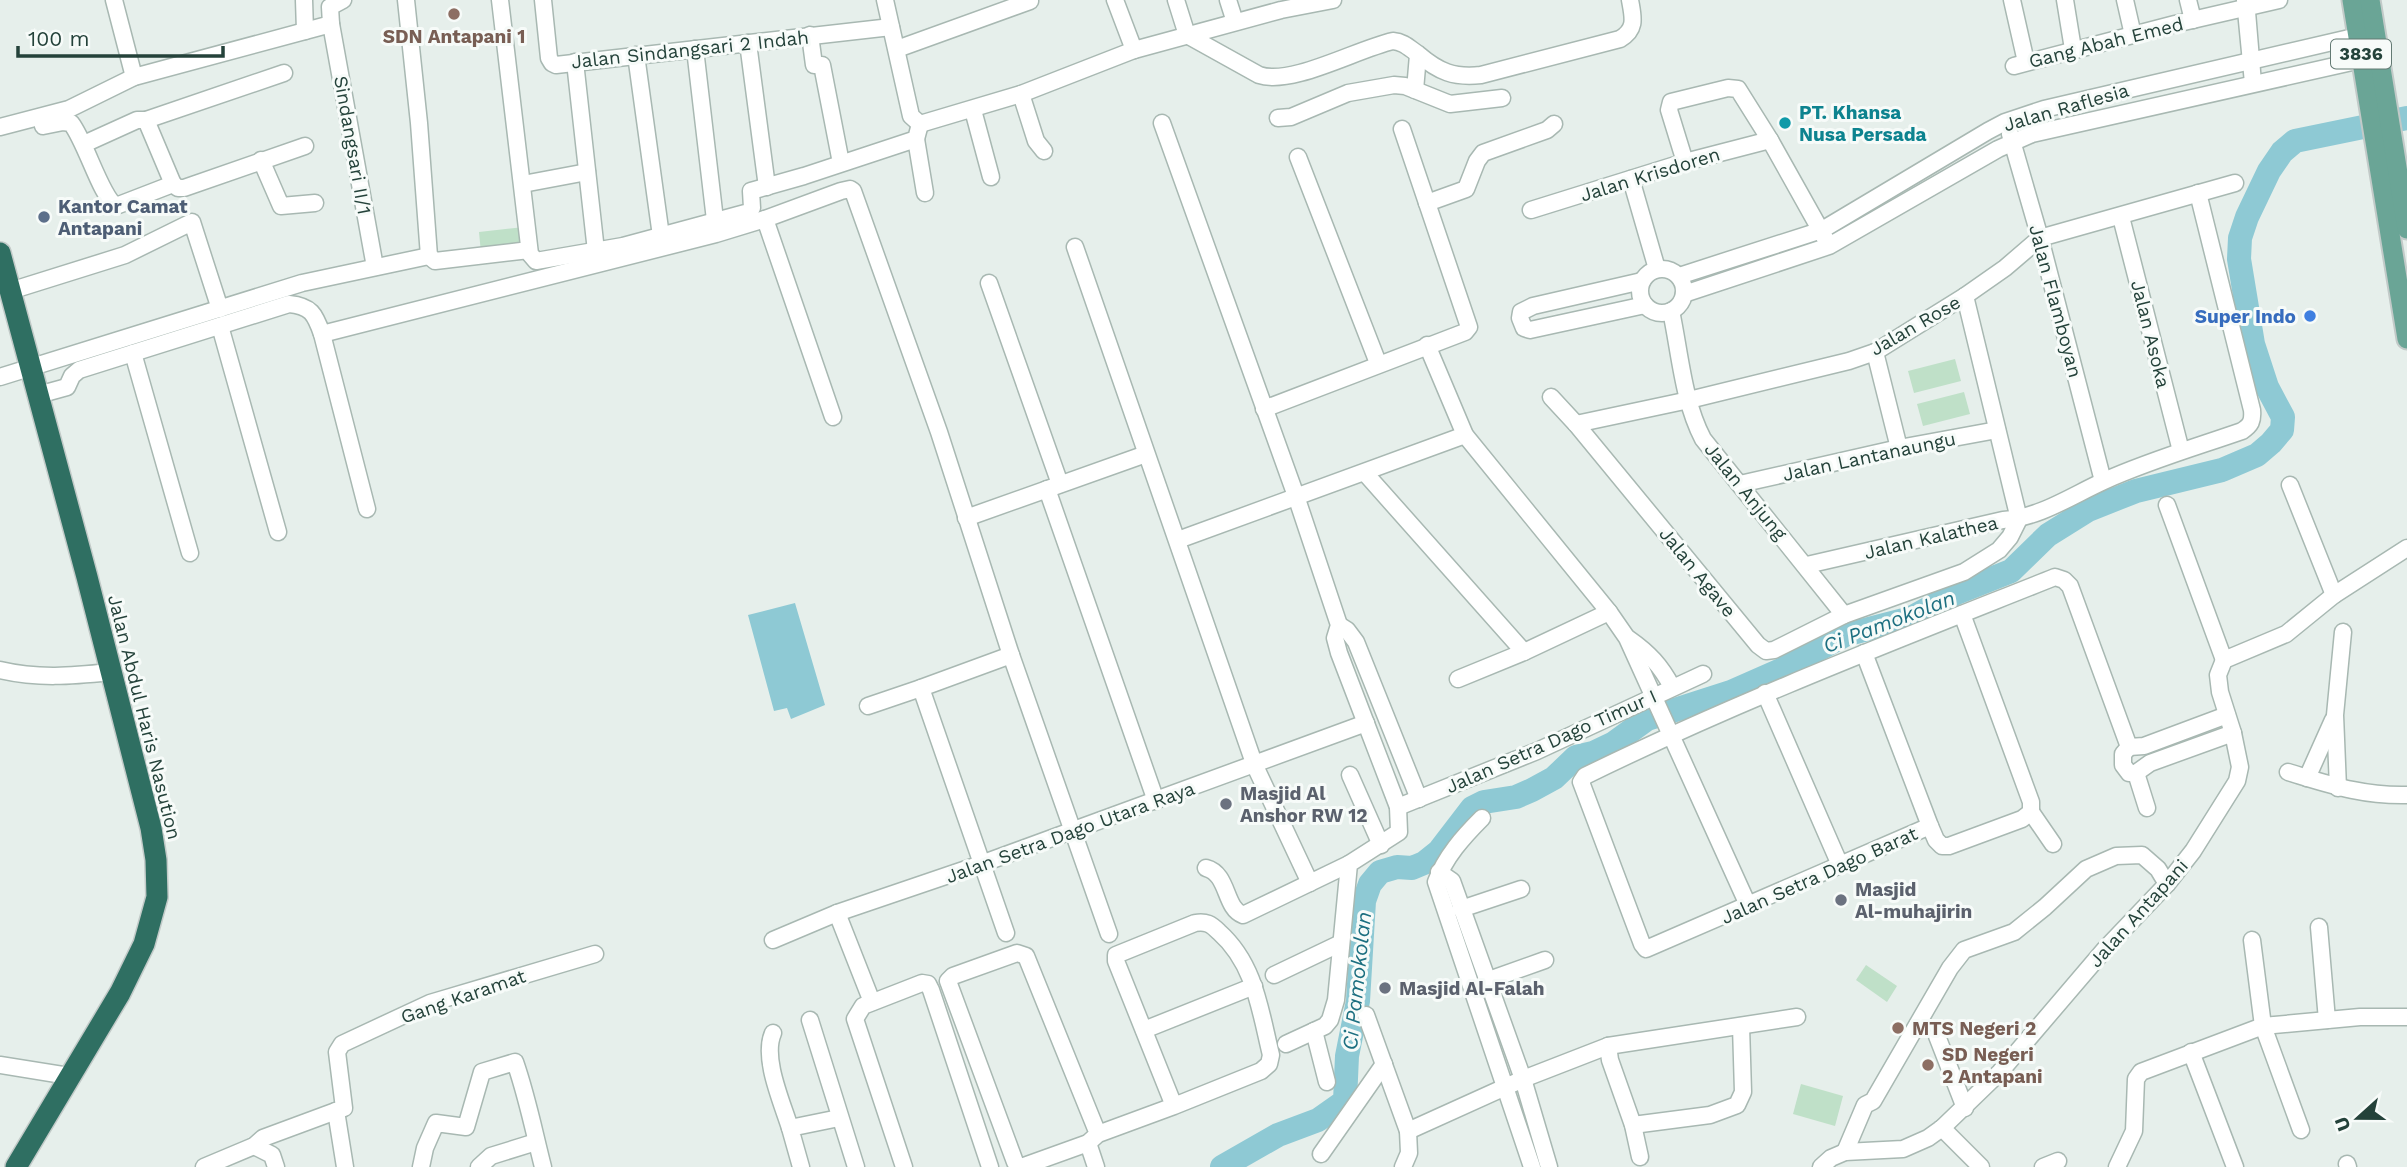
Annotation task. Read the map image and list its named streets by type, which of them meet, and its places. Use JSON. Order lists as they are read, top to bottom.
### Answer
{
  "streets": {
    "highway": ["Jalan Abdul Haris Nasution"],
    "main road": ["3836"],
    "street": [
      "Gang Abah Emed",
      "Jalan Sindangsari 2 Indah",
      "Jalan Raflesia",
      "Sindangsari II/1",
      "Jalan Krisdoren",
      "Jalan Flamboyan",
      "Jalan Rose",
      "Jalan Asoka",
      "Jalan Lantanaungu",
      "Jalan Anjung",
      "Jalan Kalathea",
      "Jalan Agave",
      "Jalan Setra Dago Timur I",
      "Jalan Setra Dago Utara Raya",
      "Jalan Setra Dago Barat",
      "Jalan Antapani",
      "Gang Karamat"
    ]
  },
  "crossings": [
    ["3836", "Jalan Raflesia"],
    ["Jalan Raflesia", "Jalan Flamboyan"],
    ["Jalan Raflesia", "Jalan Anjung"],
    ["Jalan Flamboyan", "Jalan Rose"],
    ["Jalan Rose", "Jalan Asoka"],
    ["Jalan Rose", "Jalan Anjung"],
    ["Jalan Rose", "Jalan Agave"],
    ["Jalan Lantanaungu", "Jalan Anjung"],
    ["Jalan Anjung", "Jalan Kalathea"],
    ["Jalan Anjung", "Jalan Agave"],
    ["Jalan Kalathea", "Jalan Agave"]
  ],
  "water": ["Ci Pamokolan"],
  "places": [
    "SDN Antapani 1",
    "PT. Khansa Nusa Persada",
    "Kantor Camat Antapani",
    "Super Indo",
    "Masjid Al Anshor RW 12",
    "Masjid Al-muhajirin",
    "Masjid Al-Falah",
    "MTS Negeri 2",
    "SD Negeri 2 Antapani"
  ],
  "scale_bar": "100 m",
  "north": "left"
}
